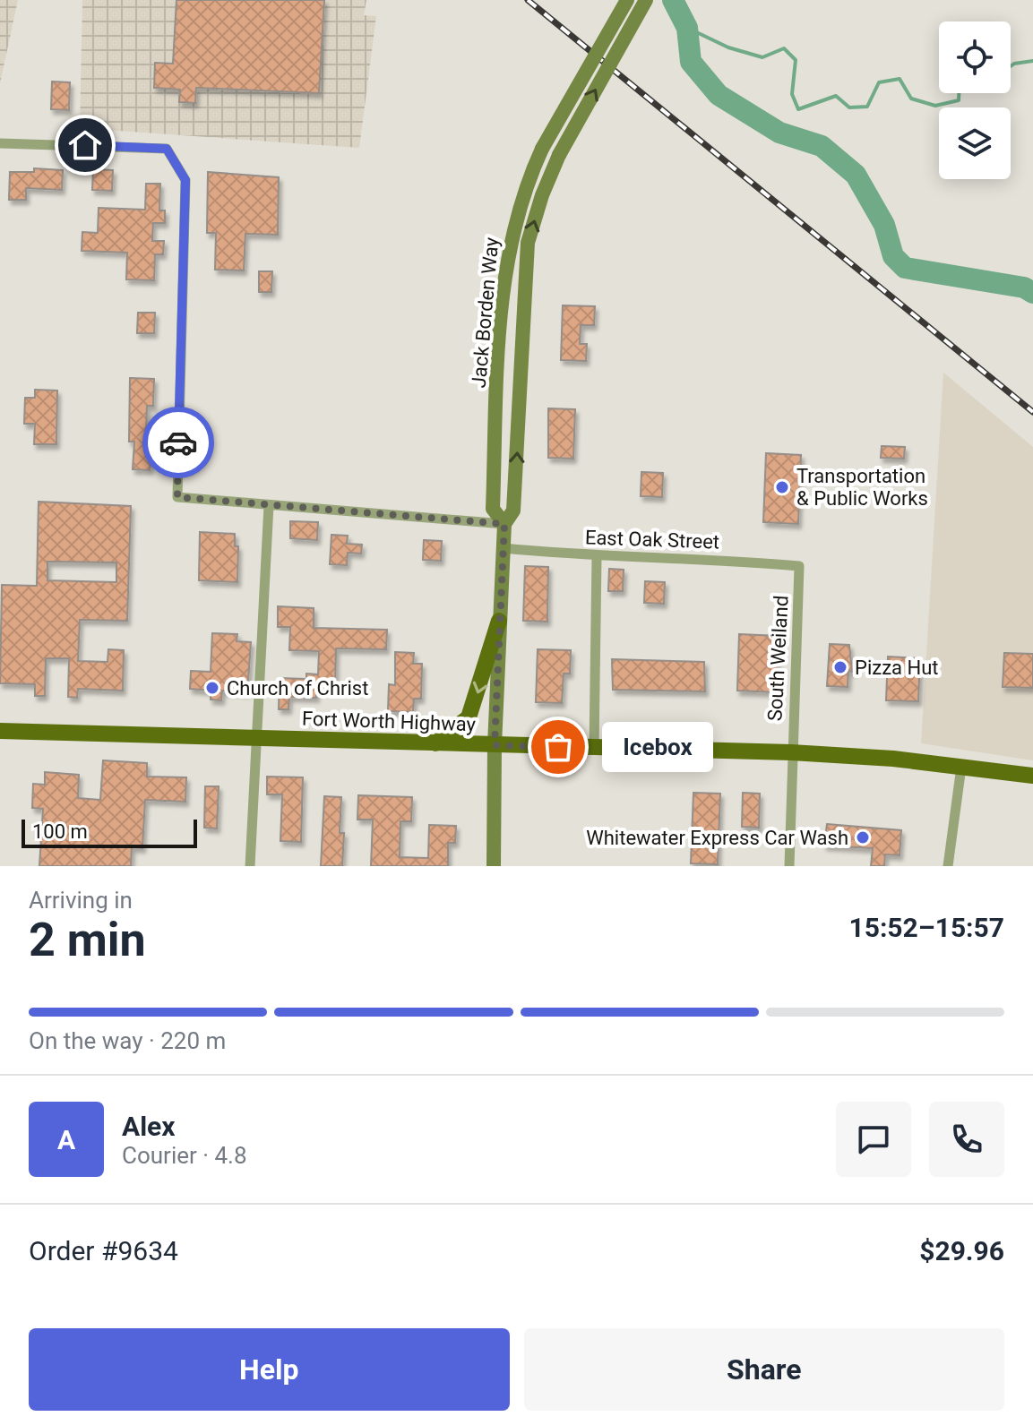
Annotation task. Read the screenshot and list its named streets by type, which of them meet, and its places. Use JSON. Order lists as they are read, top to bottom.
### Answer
{
  "streets": {
    "main road": ["Jack Borden Way", "Fort Worth Highway"],
    "street": ["East Oak Street", "South Weiland"]
  },
  "crossings": [
    ["Jack Borden Way", "East Oak Street"],
    ["Jack Borden Way", "Fort Worth Highway"],
    ["East Oak Street", "South Weiland"],
    ["South Weiland", "Fort Worth Highway"]
  ],
  "places": [
    "Transportation & Public Works",
    "Pizza Hut",
    "Church of Christ",
    "Icebox",
    "Whitewater Express Car Wash"
  ],
  "scale_bar": "100 m",
  "page": {
    "bubble": "Icebox",
    "scale": "100 m",
    "heading": ["2 min", "Arriving in", "15:52–15:57"],
    "panel": [
      "Alex",
      "Courier · 4.8",
      "Order #9634",
      "$29.96"
    ],
    "bar": "On the way · 220 m",
    "round": "A",
    "buttons": ["Help", "Share"]
  }
}
